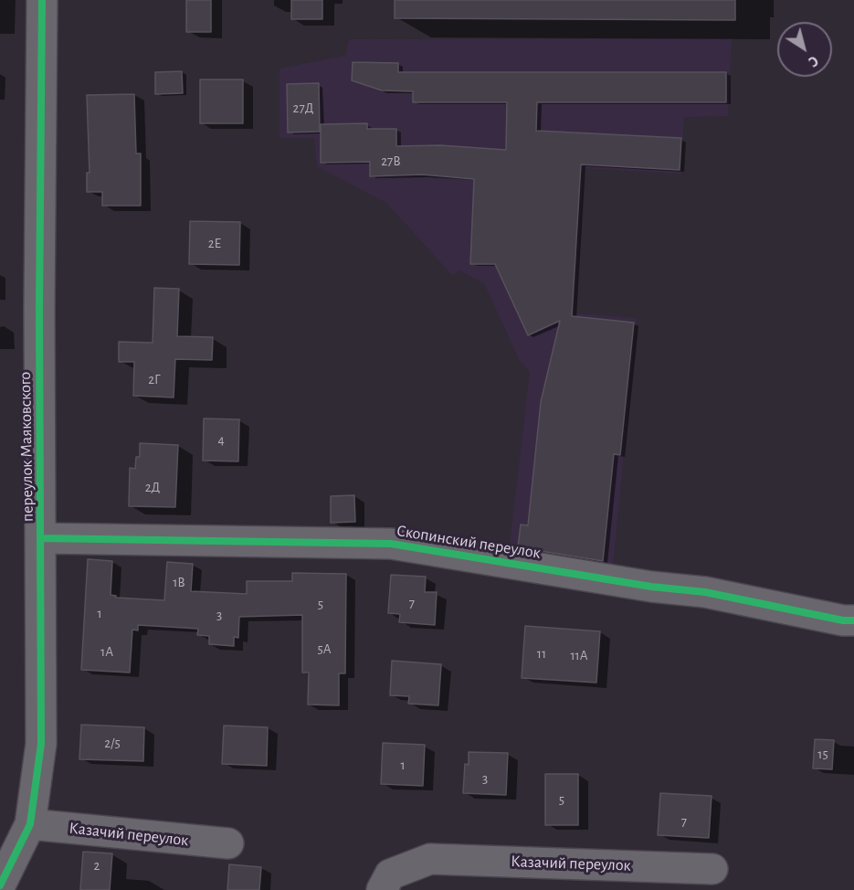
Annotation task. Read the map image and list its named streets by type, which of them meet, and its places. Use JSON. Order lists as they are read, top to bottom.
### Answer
{
  "streets": {
    "street": ["переулок Маяковского", "Скопинский переулок", "Казачий переулок"]
  },
  "crossings": [
    ["переулок Маяковского", "Скопинский переулок"],
    ["переулок Маяковского", "Казачий переулок"]
  ],
  "house_numbers": [
    "27Д",
    "27В",
    "2Е",
    "2Г",
    "4",
    "2Д",
    "1В",
    "7",
    "5",
    "1",
    "3",
    "5А",
    "1А",
    "11",
    "11А",
    "2/5",
    "15",
    "1",
    "3",
    "5",
    "7",
    "2"
  ],
  "north": "bottom right"
}
